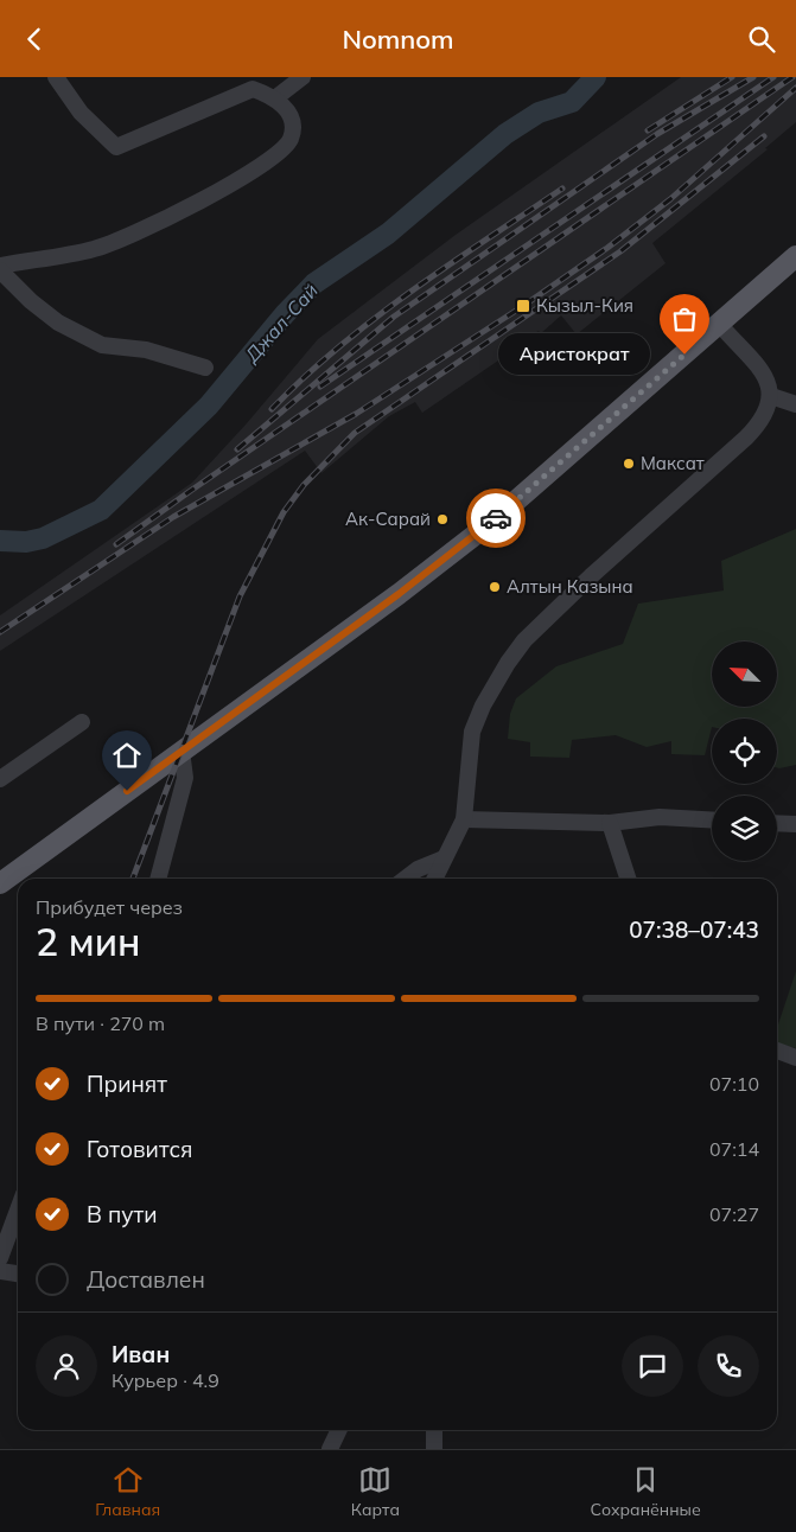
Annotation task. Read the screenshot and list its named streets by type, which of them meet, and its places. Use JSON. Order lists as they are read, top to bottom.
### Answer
{
  "water": ["Джал-Сай"],
  "places": {
    "transit": ["Кызыл-Кия"],
    "other": [
      "Аристократ",
      "Максат",
      "Ак-Сарай",
      "Алтын Казына"
    ]
  },
  "north": "top left",
  "page": {
    "header": "Nomnom",
    "bubble": "Аристократ",
    "heading": ["2 мин", "Прибудет через", "07:38–07:43"],
    "panel": ["Иван", "Курьер · 4.9"],
    "bar": "В пути · 270 m",
    "list": [
      ["Принят", "07:10"],
      ["Готовится", "07:14"],
      ["В пути", "07:27"],
      "Доставлен"
    ],
    "tabs": ["Главная", "Карта", "Сохранённые"]
  }
}
